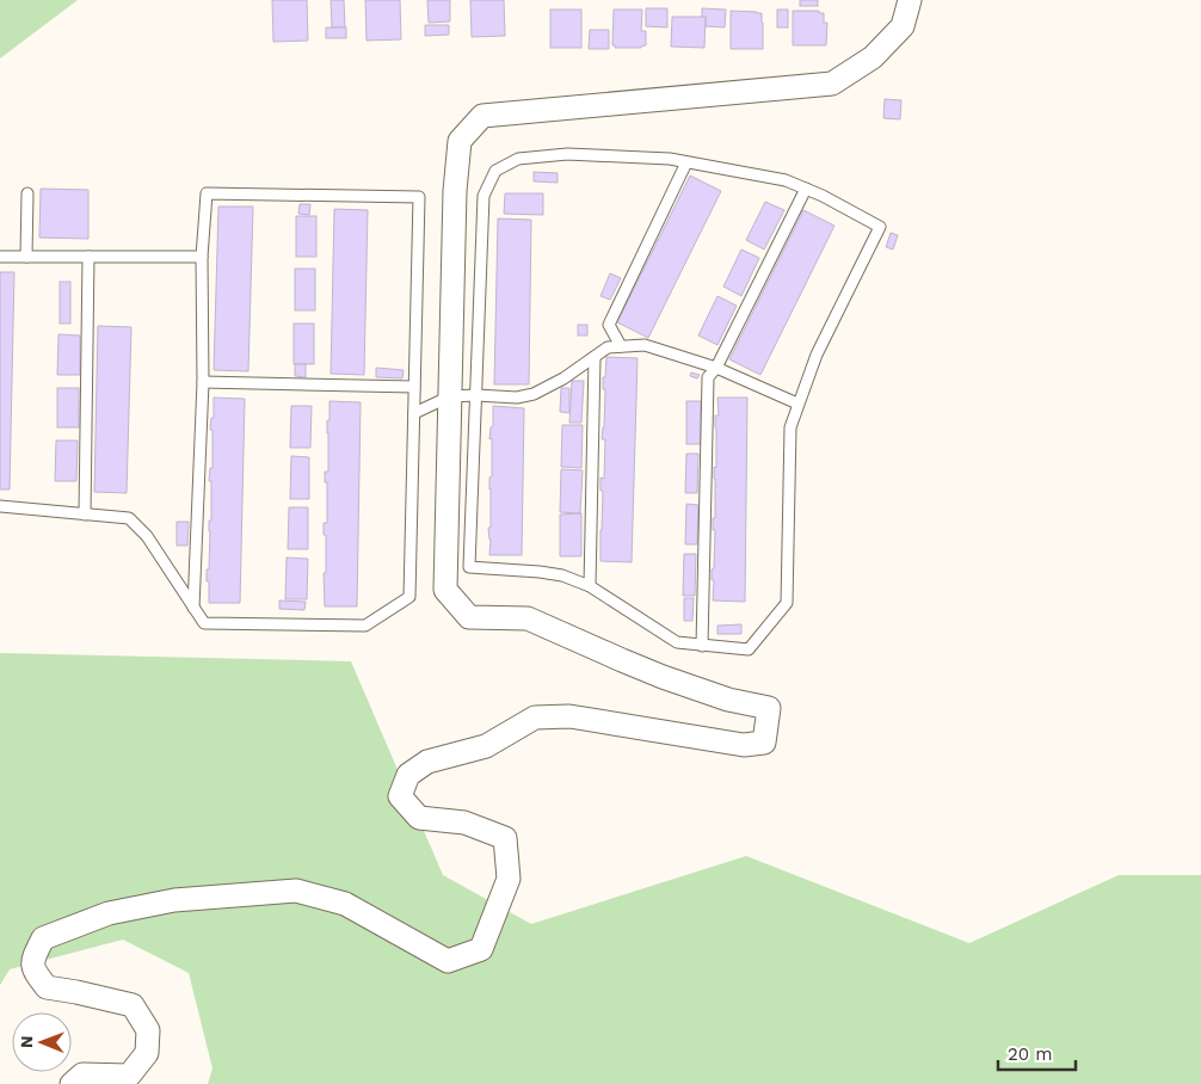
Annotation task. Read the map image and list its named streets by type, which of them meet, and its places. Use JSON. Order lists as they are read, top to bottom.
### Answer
{
  "scale_bar": "20 m",
  "north": "left"
}
